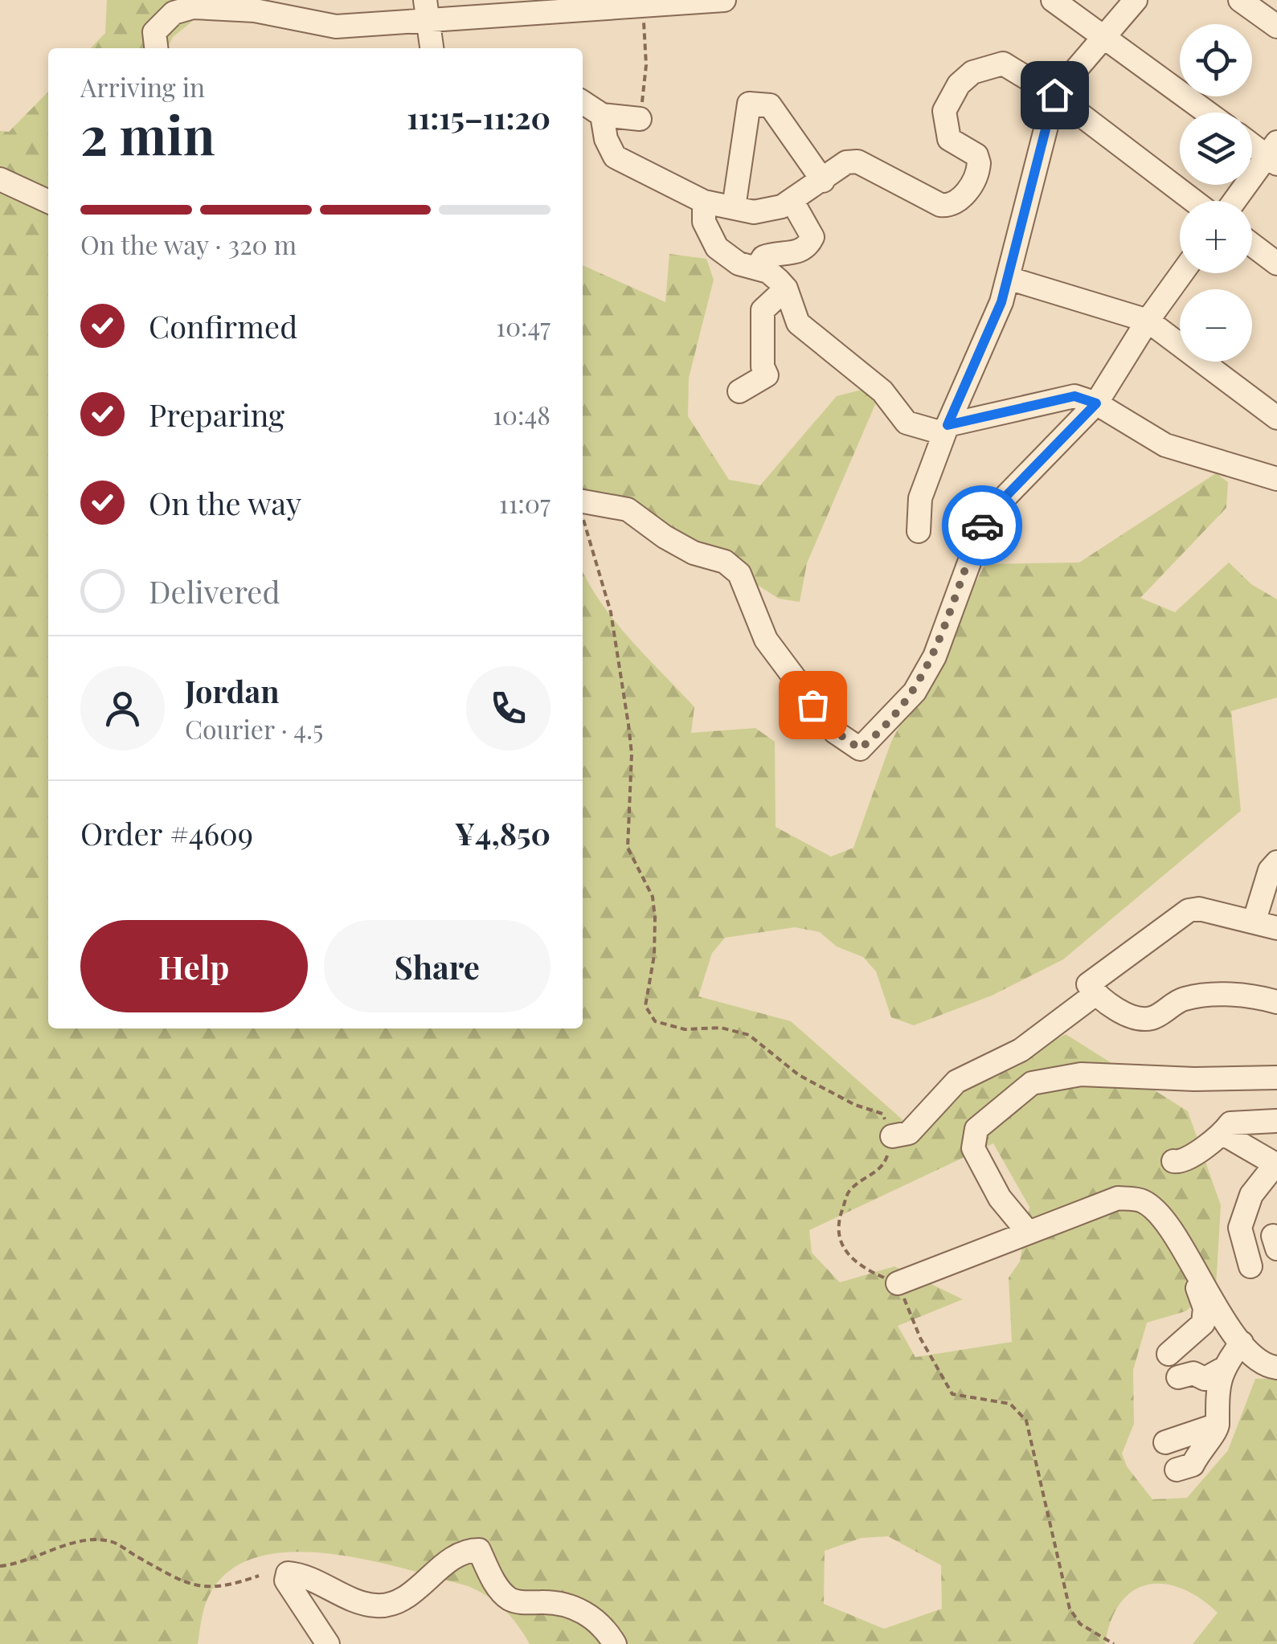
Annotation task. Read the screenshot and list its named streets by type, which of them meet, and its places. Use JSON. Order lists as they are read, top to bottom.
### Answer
{
  "page": {
    "map_buttons": ["+", "−"],
    "heading": ["2 min", "Arriving in", "11:15–11:20"],
    "panel": [
      "Jordan",
      "Courier · 4.5",
      "Order #4609",
      "¥4,850"
    ],
    "bar": "On the way · 320 m",
    "list": [
      ["Confirmed", "10:47"],
      ["Preparing", "10:48"],
      ["On the way", "11:07"],
      "Delivered"
    ],
    "buttons": ["Help", "Share"]
  }
}
